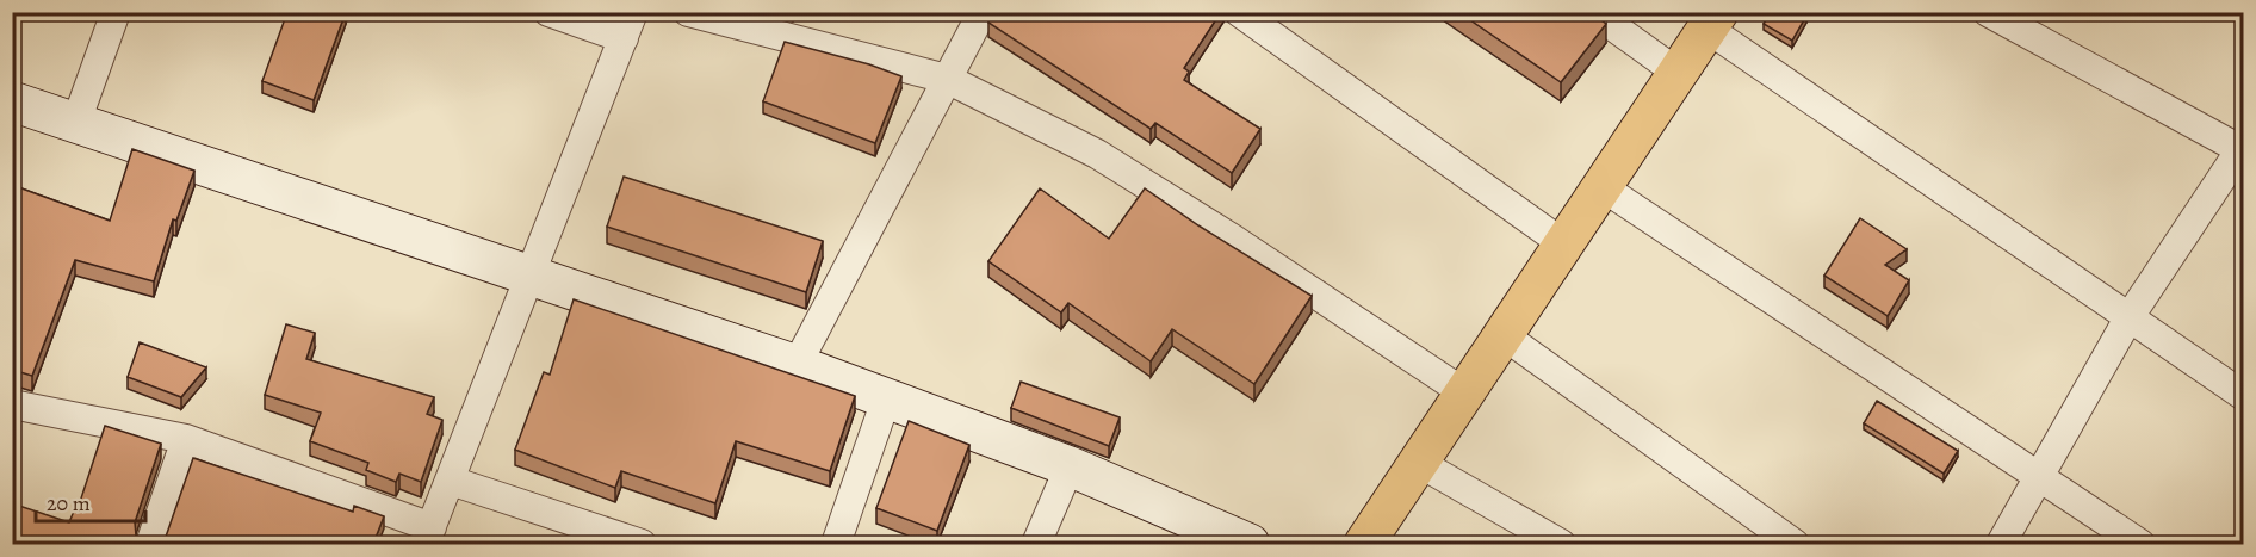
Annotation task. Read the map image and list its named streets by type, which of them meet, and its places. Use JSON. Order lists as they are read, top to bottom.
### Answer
{
  "scale_bar": "20 m"
}
